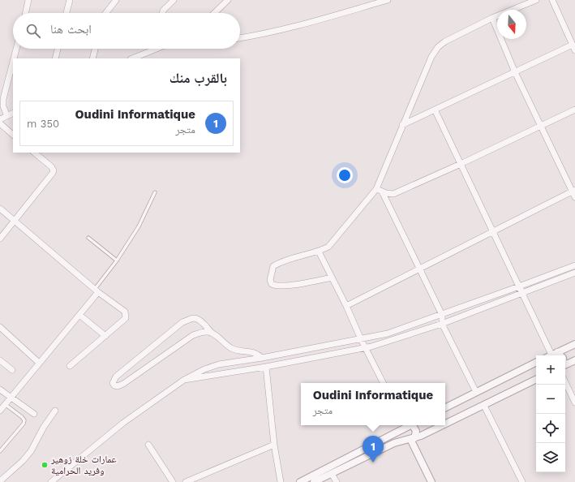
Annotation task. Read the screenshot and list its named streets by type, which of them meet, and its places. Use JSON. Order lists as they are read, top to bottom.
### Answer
{
  "places": ["عمارات خلة زوهير وفريد الحرامية"],
  "north": "bottom",
  "page": {
    "search": "ابحث هنا",
    "heading": "بالقرب منك",
    "list": [
      {
        "mark": "1",
        "name": "Oudini Informatique",
        "note": "متجر",
        "value": "350 m"
      }
    ],
    "map_buttons": ["+", "−"],
    "popup": ["Oudini Informatique", "متجر"],
    "pins": "1"
  }
}
